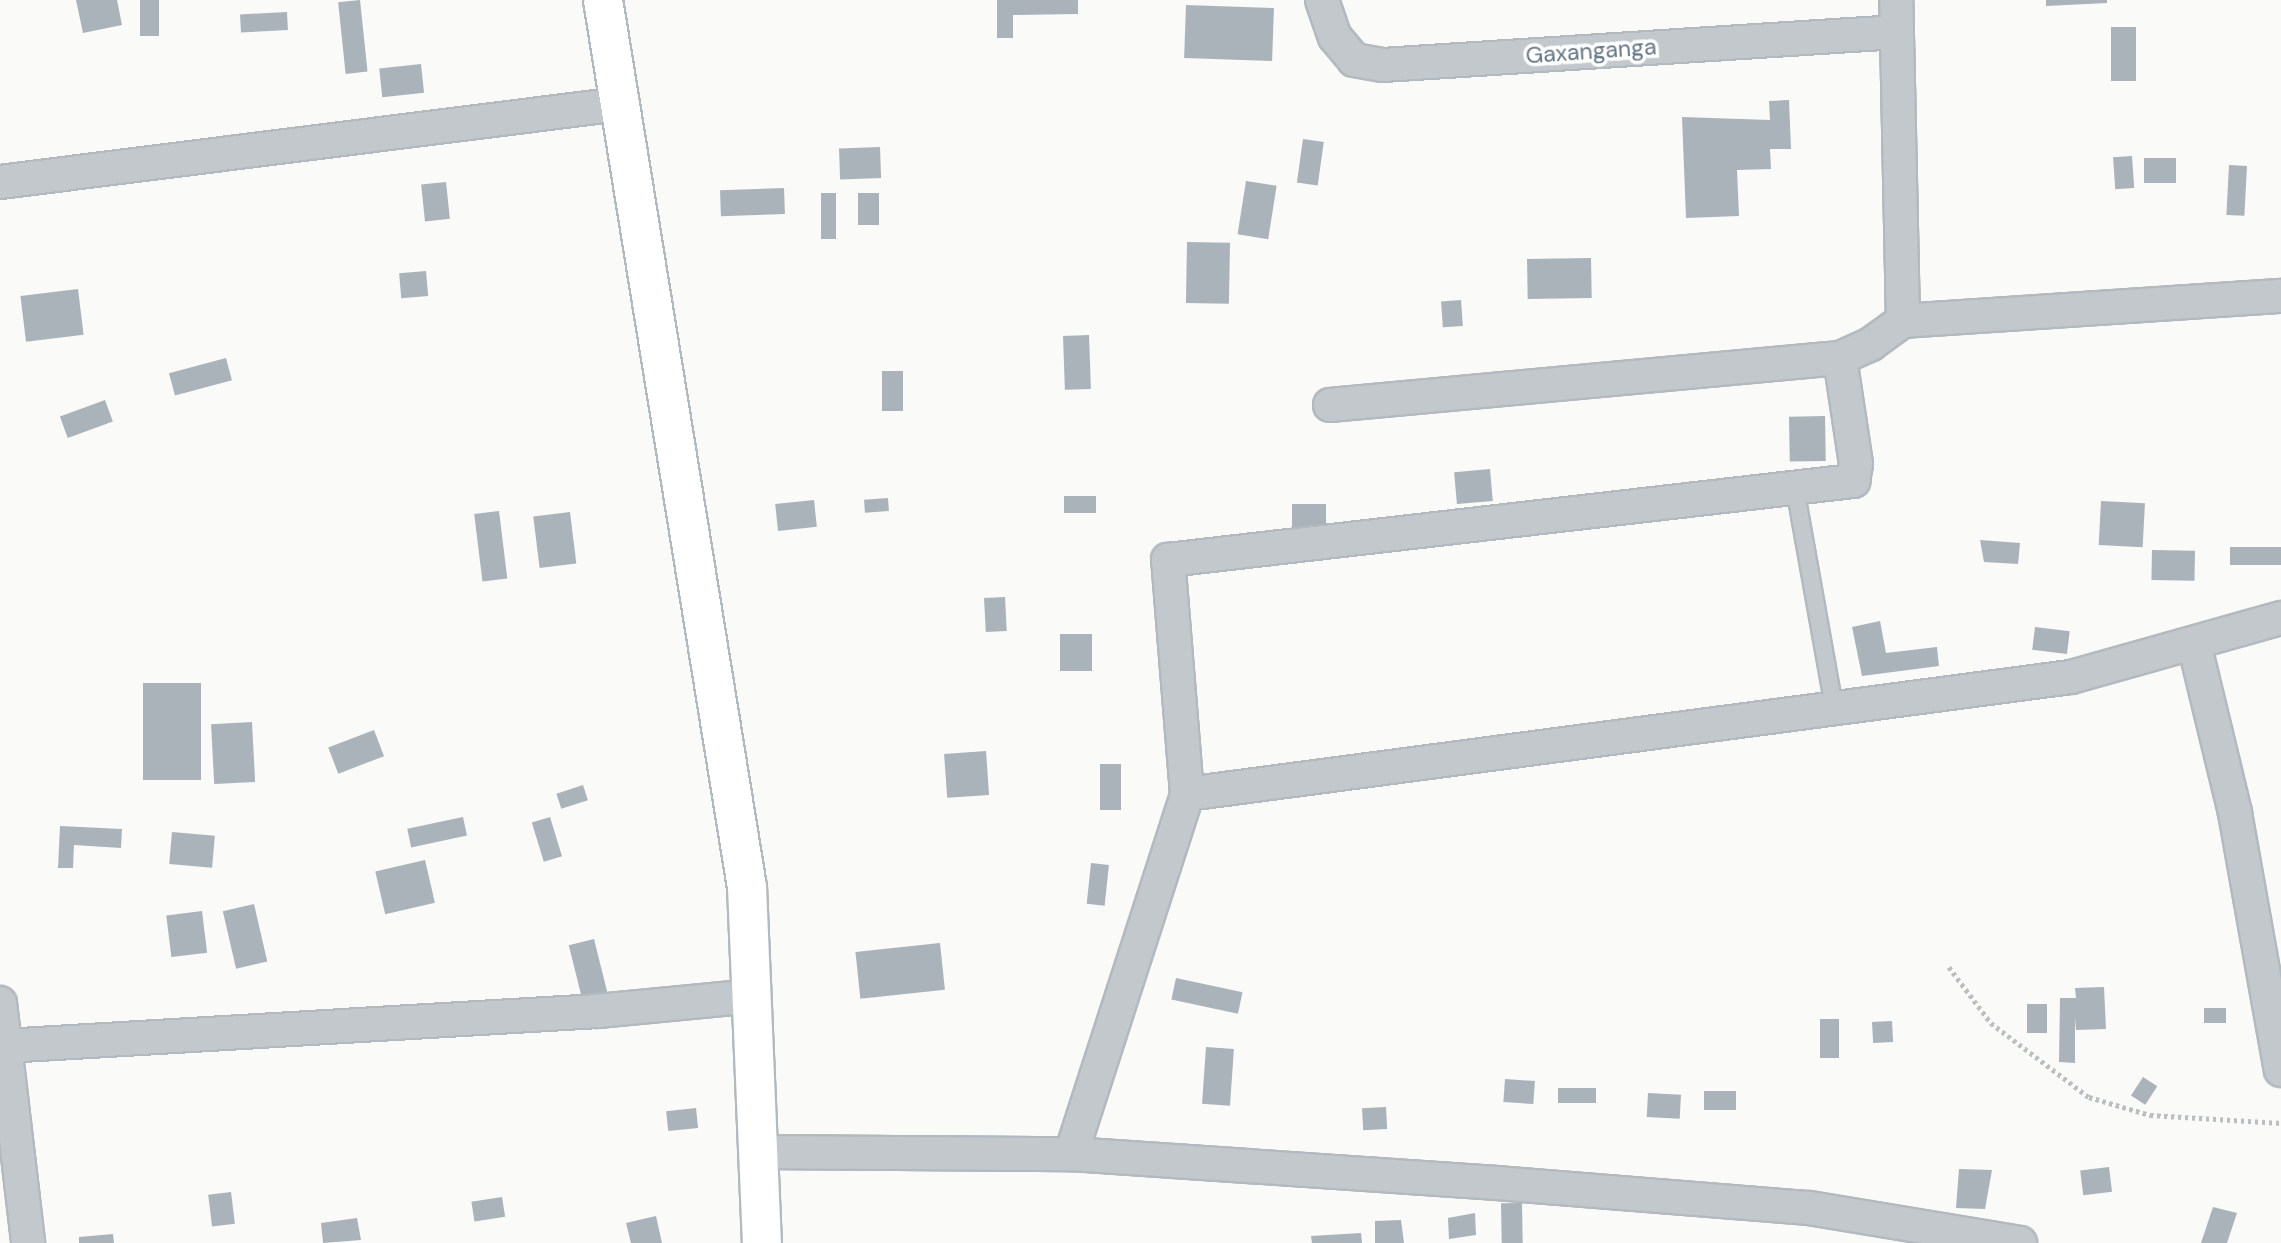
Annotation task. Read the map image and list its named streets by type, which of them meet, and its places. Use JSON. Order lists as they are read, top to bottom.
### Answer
{
  "streets": {
    "street": ["Gaxanganga"]
  }
}
